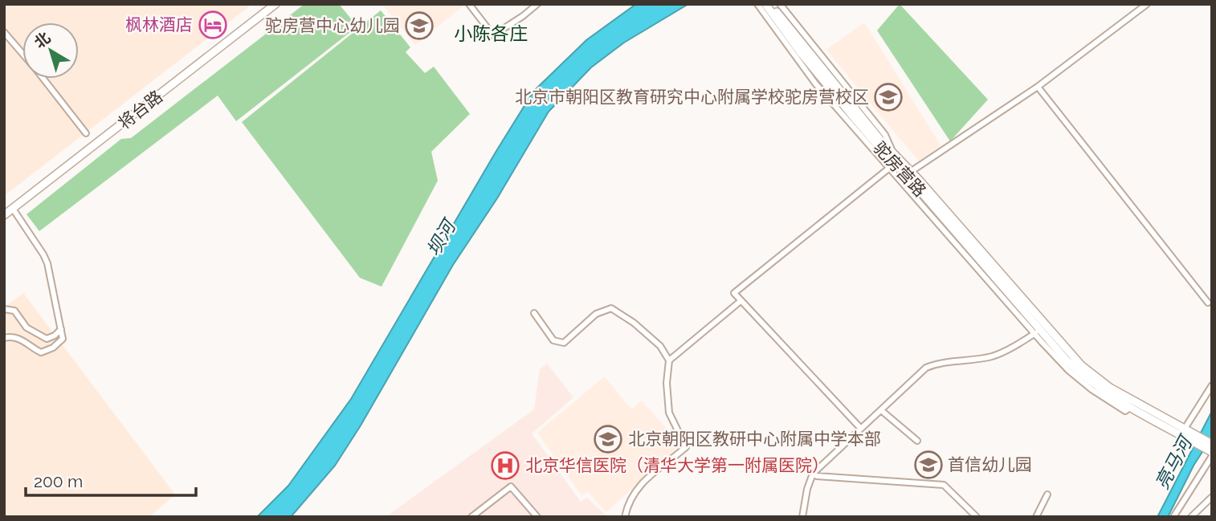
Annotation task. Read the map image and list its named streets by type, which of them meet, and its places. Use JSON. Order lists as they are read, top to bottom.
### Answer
{
  "streets": {
    "street": ["将台路", "驼房营路"]
  },
  "districts": ["小陈各庄"],
  "water": ["坝河", "亮马河"],
  "places": {
    "hotel": ["枫林酒店"],
    "school or university": [
      "驼房营中心幼儿园",
      "北京市朝阳区教育研究中心附属学校驼房营校区",
      "北京朝阳区教研中心附属中学本部",
      "首信幼儿园"
    ],
    "hospital": ["北京华信医院（清华大学第一附属医院）"]
  },
  "scale_bar": "200 m",
  "north": "top left"
}
